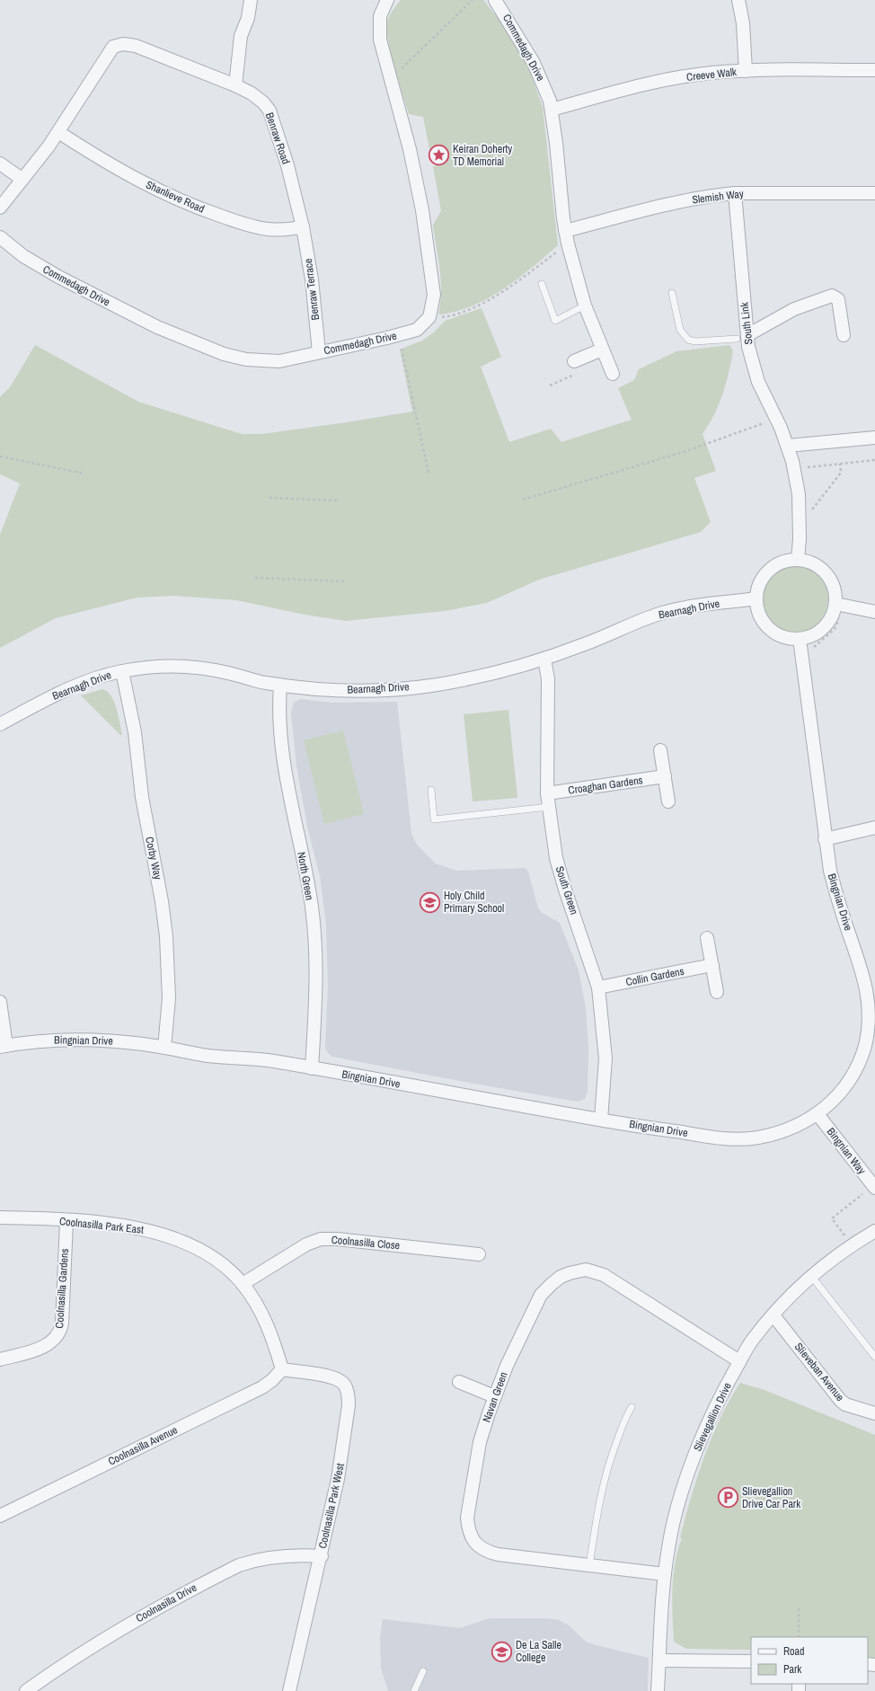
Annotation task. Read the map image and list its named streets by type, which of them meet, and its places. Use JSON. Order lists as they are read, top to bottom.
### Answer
{
  "streets": {
    "street": [
      "Commedagh Drive",
      "Creeve Walk",
      "Benraw Road",
      "Shanlieve Road",
      "Slemish Way",
      "Benraw Terrace",
      "South Link",
      "Bearnagh Drive",
      "Croaghan Gardens",
      "Corby Way",
      "North Green",
      "South Green",
      "Bingnian Drive",
      "Collin Gardens",
      "Bingnian Way",
      "Coolnasilla Park East",
      "Coolnasilla Close",
      "Coolnasilla Gardens",
      "Slieveban Avenue",
      "Navan Green",
      "Slievegallion Drive",
      "Coolnasilla Avenue",
      "Coolnasilla Park West",
      "Coolnasilla Drive"
    ]
  },
  "crossings": [
    ["Commedagh Drive", "Creeve Walk"],
    ["Commedagh Drive", "Slemish Way"],
    ["Commedagh Drive", "Benraw Terrace"],
    ["Benraw Road", "Shanlieve Road"],
    ["Benraw Road", "Benraw Terrace"],
    ["Shanlieve Road", "Benraw Terrace"],
    ["Slemish Way", "South Link"],
    ["South Link", "Bearnagh Drive"],
    ["South Link", "Bingnian Drive"],
    ["Bearnagh Drive", "Corby Way"],
    ["Bearnagh Drive", "North Green"],
    ["Bearnagh Drive", "South Green"],
    ["Bearnagh Drive", "Bingnian Drive"],
    ["Croaghan Gardens", "South Green"],
    ["Corby Way", "Bingnian Drive"],
    ["North Green", "Bingnian Drive"],
    ["South Green", "Bingnian Drive"],
    ["South Green", "Collin Gardens"],
    ["Bingnian Drive", "Bingnian Way"],
    ["Coolnasilla Park East", "Coolnasilla Close"],
    ["Coolnasilla Park East", "Coolnasilla Gardens"],
    ["Coolnasilla Park East", "Coolnasilla Avenue"],
    ["Coolnasilla Park East", "Coolnasilla Park West"],
    ["Slieveban Avenue", "Slievegallion Drive"],
    ["Navan Green", "Slievegallion Drive"],
    ["Coolnasilla Avenue", "Coolnasilla Park West"],
    ["Coolnasilla Park West", "Coolnasilla Drive"]
  ],
  "places": {
    "place": ["Keiran Doherty TD Memorial"],
    "school or university": ["Holy Child Primary School", "De La Salle College"],
    "parking": ["Slievegallion Drive Car Park"]
  },
  "legend": ["Road", "Park"]
}
